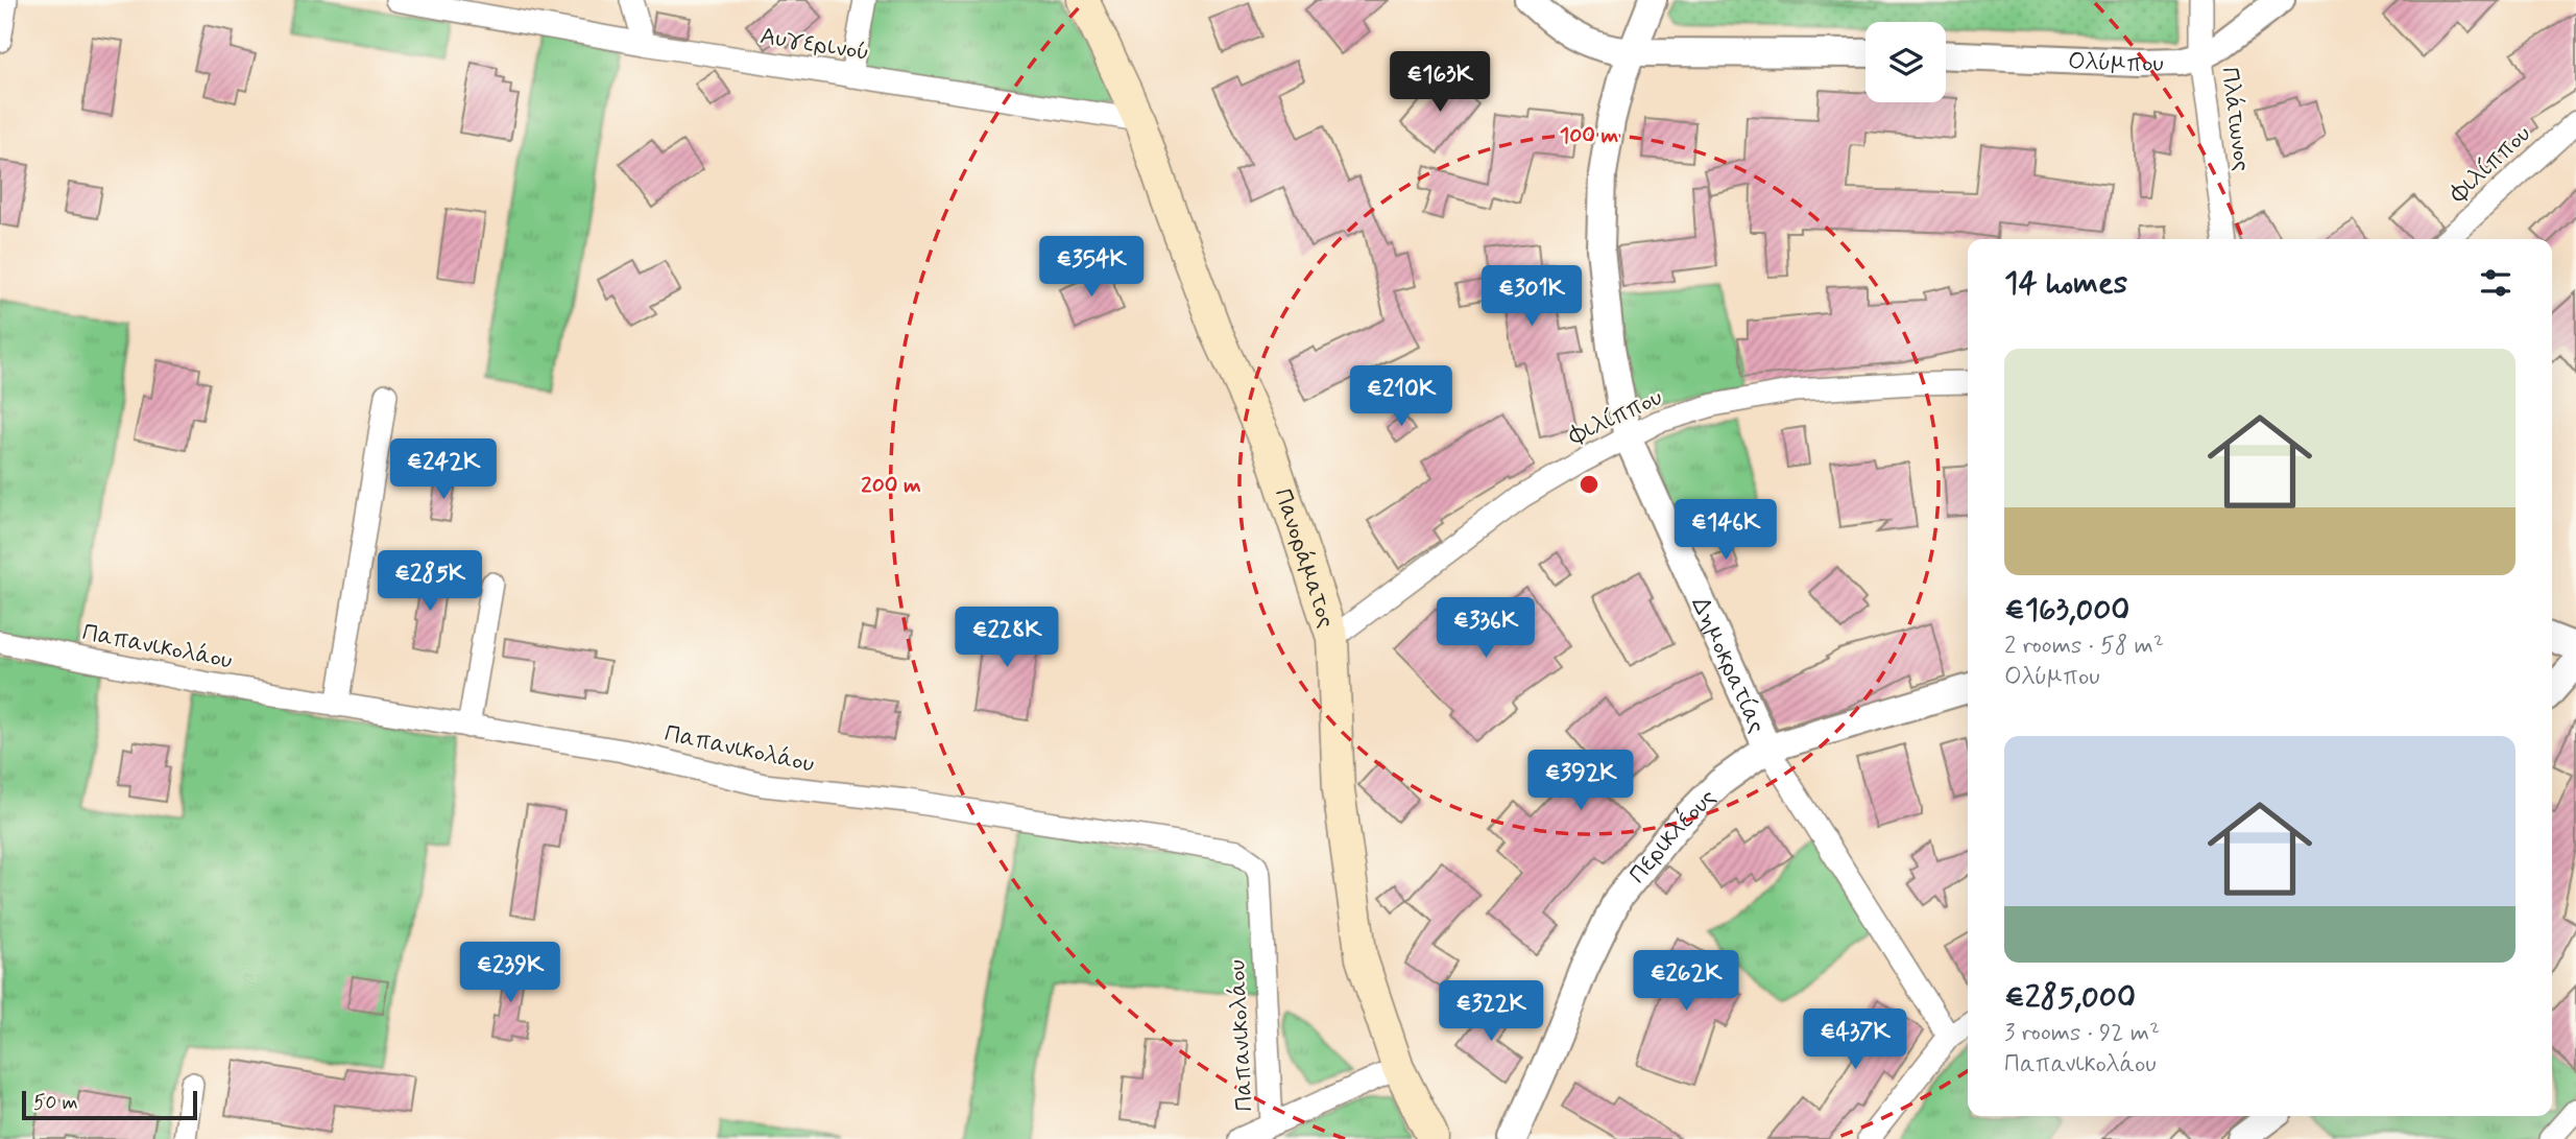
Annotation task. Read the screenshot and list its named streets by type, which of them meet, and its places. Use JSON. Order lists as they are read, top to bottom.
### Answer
{
  "streets": {
    "main road": ["Πανοράματος"],
    "street": [
      "Αυγερινού",
      "Ολύμπου",
      "Πλάτωνος",
      "Φιλίππου",
      "Παπανικολάου",
      "Δημοκρατίας",
      "Περικλέους"
    ]
  },
  "crossings": [
    ["Αυγερινού", "Πανοράματος"],
    ["Ολύμπου", "Πλάτωνος"],
    ["Φιλίππου", "Πανοράματος"],
    ["Φιλίππου", "Δημοκρατίας"],
    ["Δημοκρατίας", "Περικλέους"]
  ],
  "scale_bar": "50 m",
  "page": {
    "price": [
      "€163K",
      "€354K",
      "€301K",
      "€210K",
      "€242K",
      "€146K",
      "€285K",
      "€336K",
      "€228K",
      "€392K",
      "€239K",
      "€262K",
      "€322K",
      "€437K"
    ],
    "heading": "14 homes",
    "list": [
      {
        "name": "€163,000",
        "note": "2 rooms · 58 m² · Ολύμπου"
      },
      {
        "name": "€285,000",
        "note": "3 rooms · 92 m² · Παπανικολάου"
      }
    ],
    "scale": "50 m"
  },
  "rings": ["100 m", "200 m"]
}
